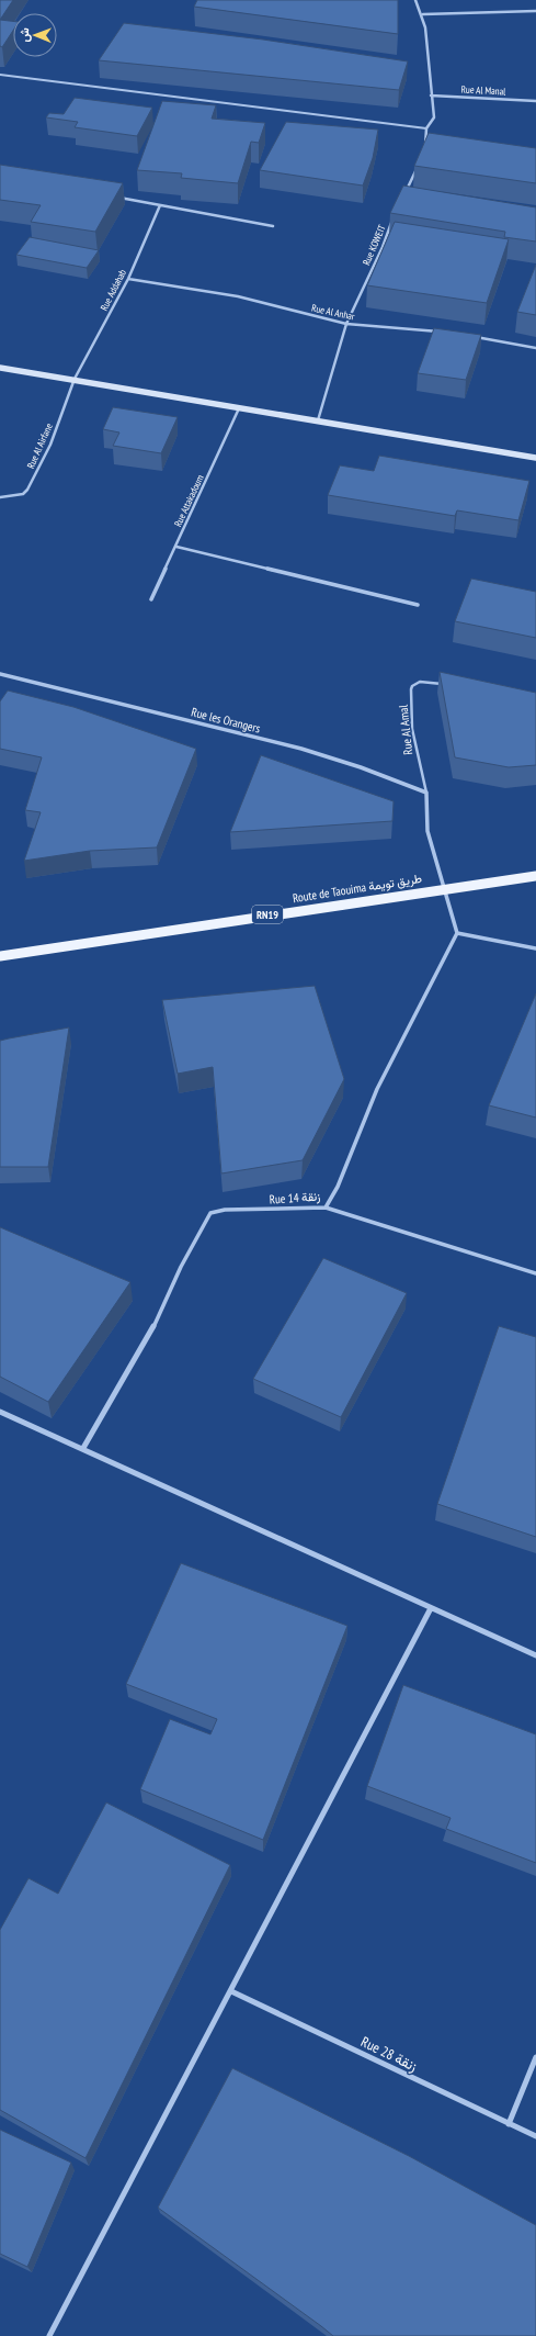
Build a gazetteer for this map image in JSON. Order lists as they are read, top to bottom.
{
  "streets": {
    "main road": ["Route de Taouima طريق تويمة", "RN19"],
    "street": [
      "Rue Al Manal",
      "Rue KOWEIT",
      "Rue Addahab",
      "Rue Al Anhar",
      "Rue Al Airfane",
      "Rue Attakadoum",
      "Rue les Orangers",
      "Rue 14 زنقة",
      "Rue 28 زنقة"
    ],
    "lane": ["Rue Al Amal"]
  },
  "crossings": [
    ["Rue KOWEIT", "Rue Al Anhar"],
    ["Rue Addahab", "Rue Al Anhar"],
    ["Rue Addahab", "Rue Al Airfane"],
    ["Rue les Orangers", "Rue Al Amal"]
  ],
  "north": "left"
}
